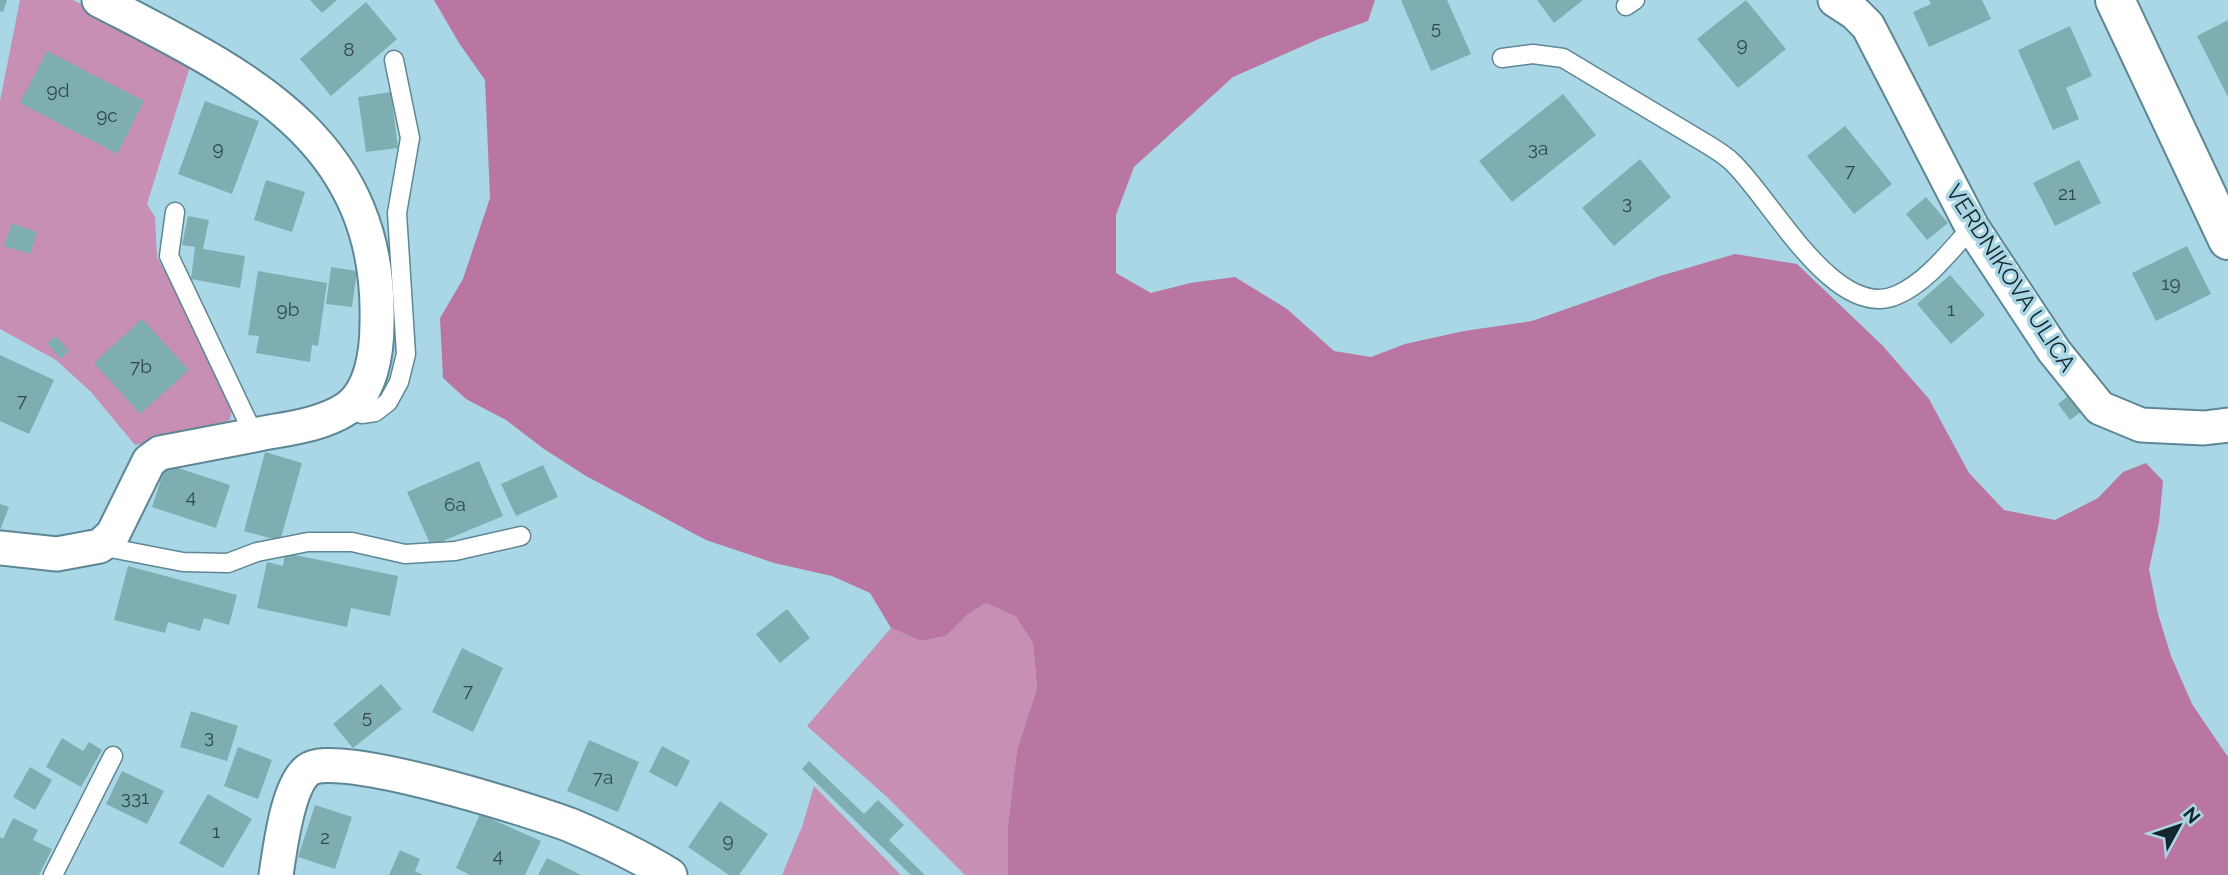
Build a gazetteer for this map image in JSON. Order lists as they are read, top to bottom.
{
  "streets": {
    "street": ["VERDNIKOVA ULICA"]
  },
  "house_numbers": [
    "5",
    "9",
    "8",
    "9d",
    "9c",
    "9",
    "3a",
    "7",
    "21",
    "3",
    "19",
    "9b",
    "1",
    "7b",
    "7",
    "4",
    "6a",
    "7",
    "5",
    "3",
    "7a",
    "331",
    "1",
    "2",
    "9",
    "4"
  ],
  "north": "top right"
}
